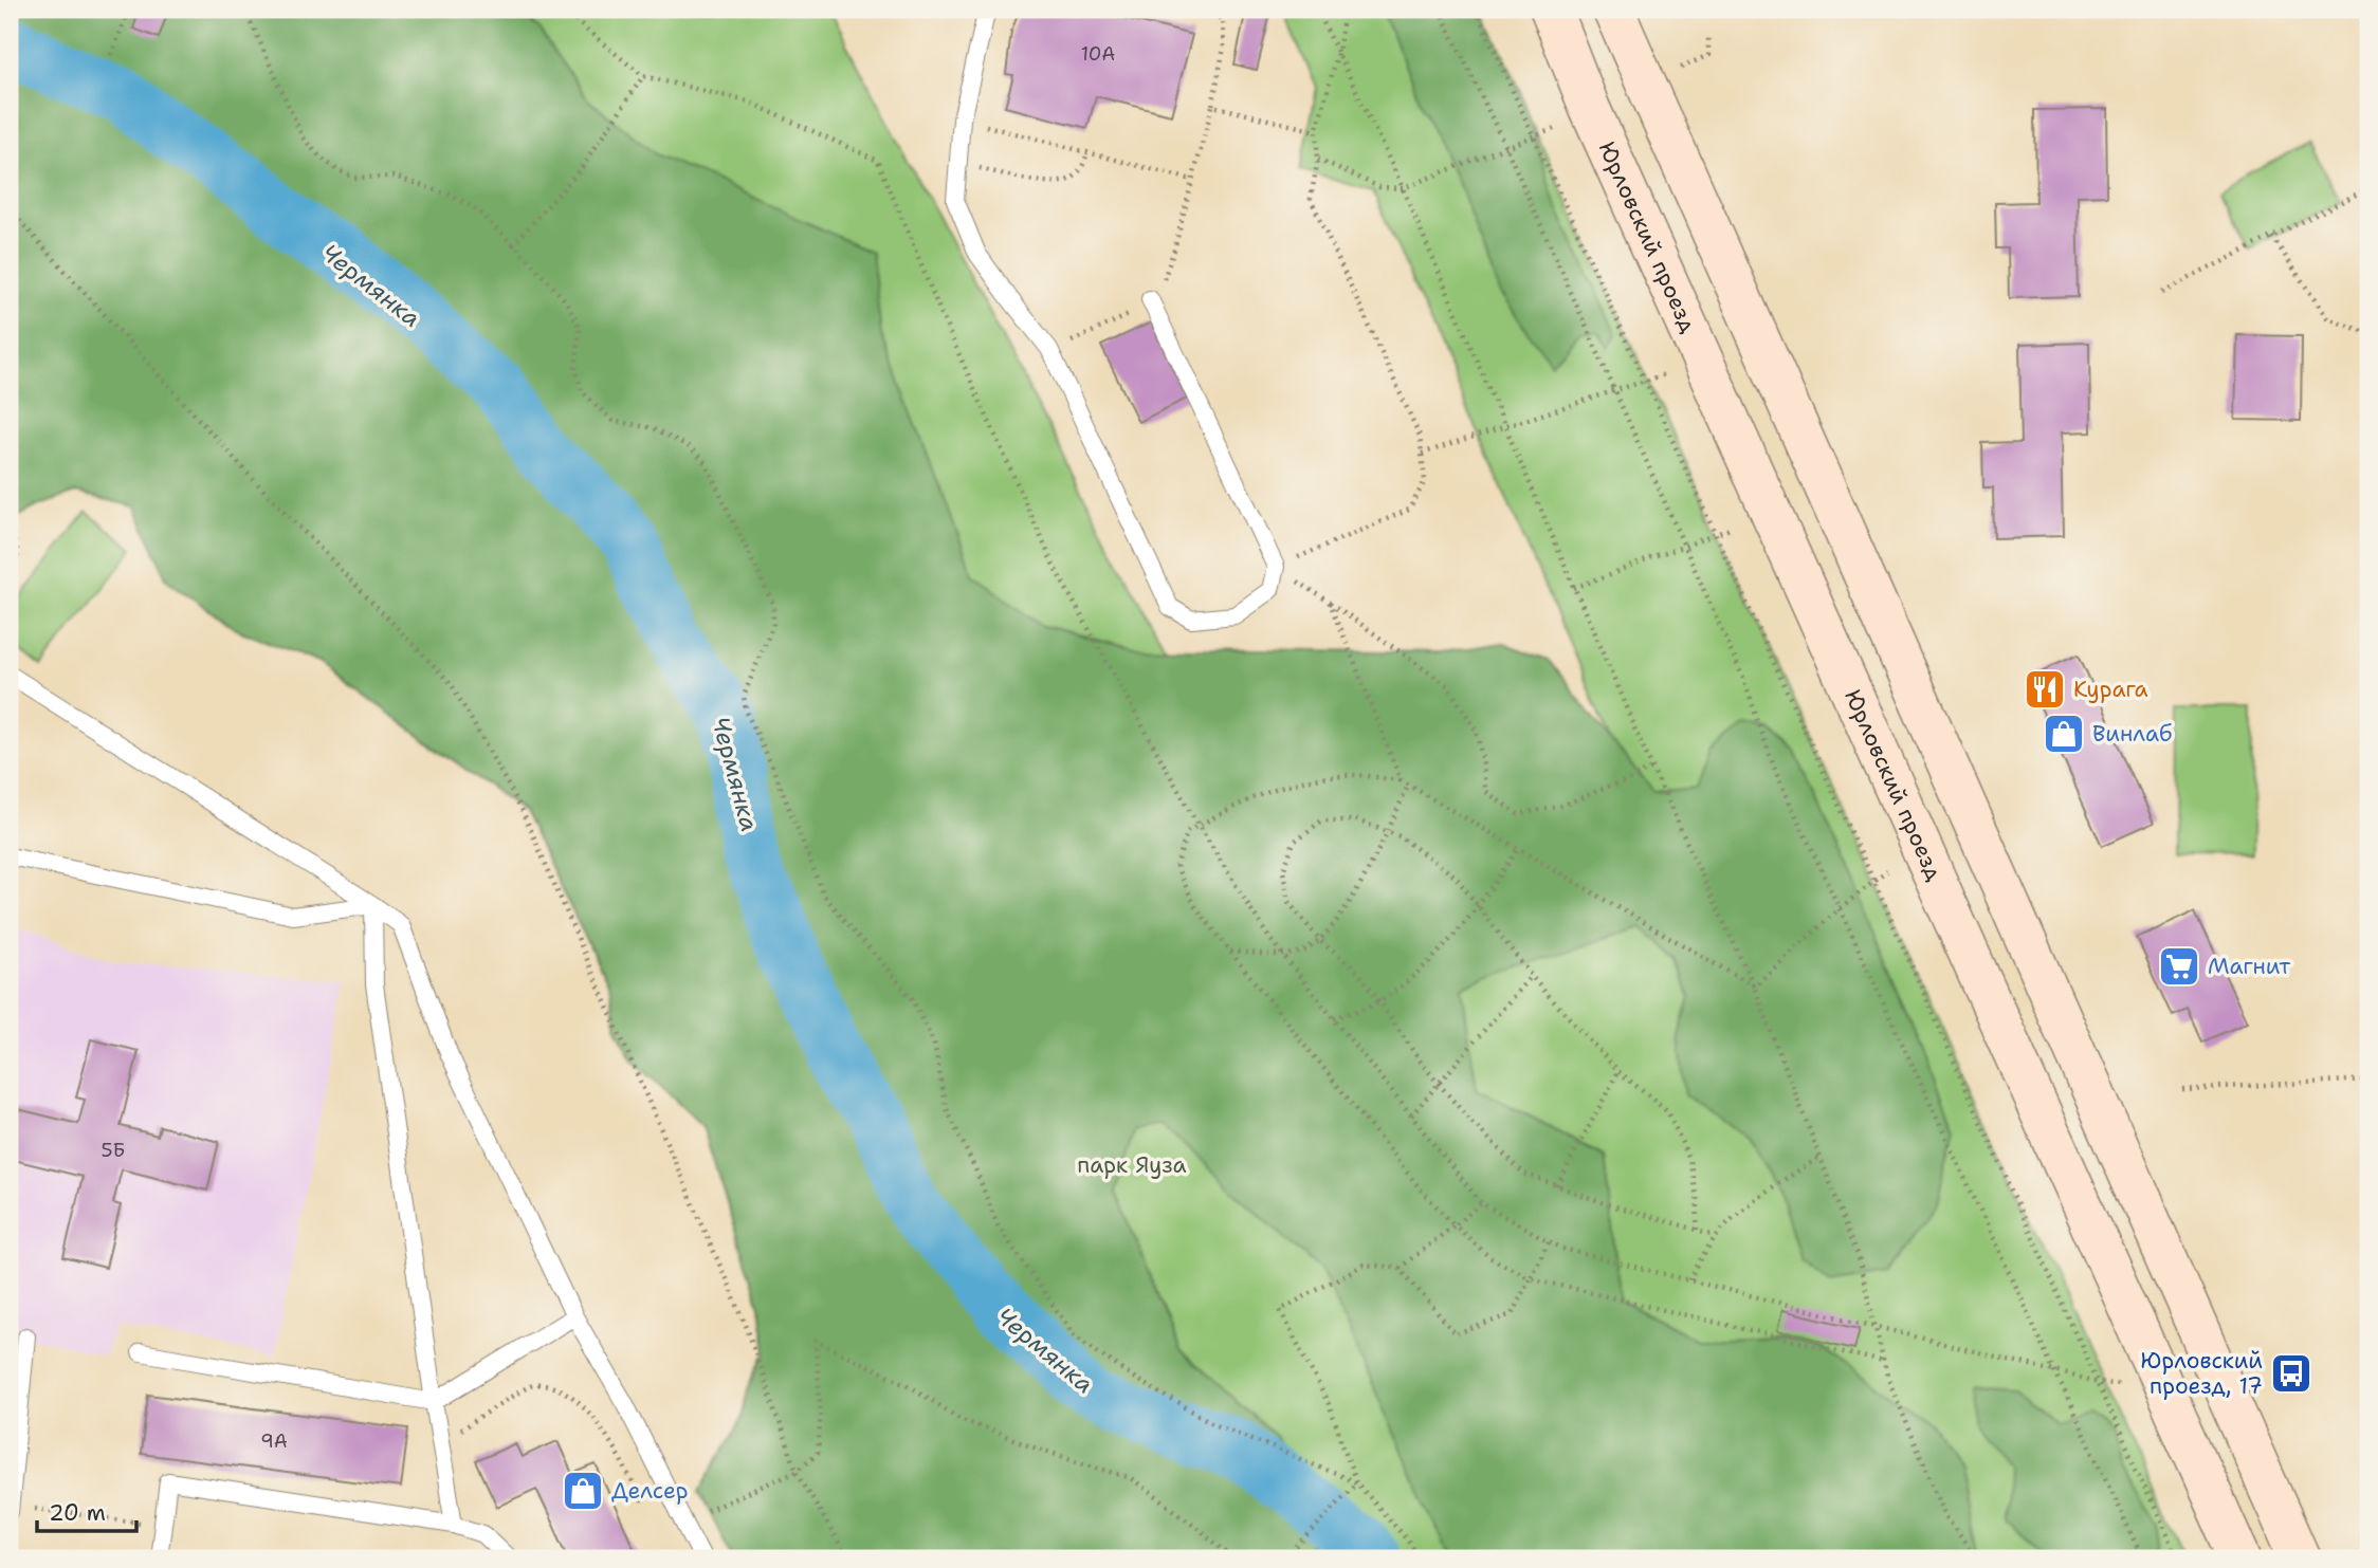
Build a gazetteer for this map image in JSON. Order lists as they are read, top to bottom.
{
  "streets": {
    "main road": ["Юрловский проезд"]
  },
  "water": ["Чермянка"],
  "parks": ["парк Яуза"],
  "places": {
    "restaurant": ["Курага"],
    "shop": ["Винлаб", "Делсер"],
    "supermarket": ["Магнит"],
    "bus stop": ["Юрловский проезд, 17"]
  },
  "house_numbers": ["10А", "5Б", "9А"],
  "scale_bar": "20 m"
}
